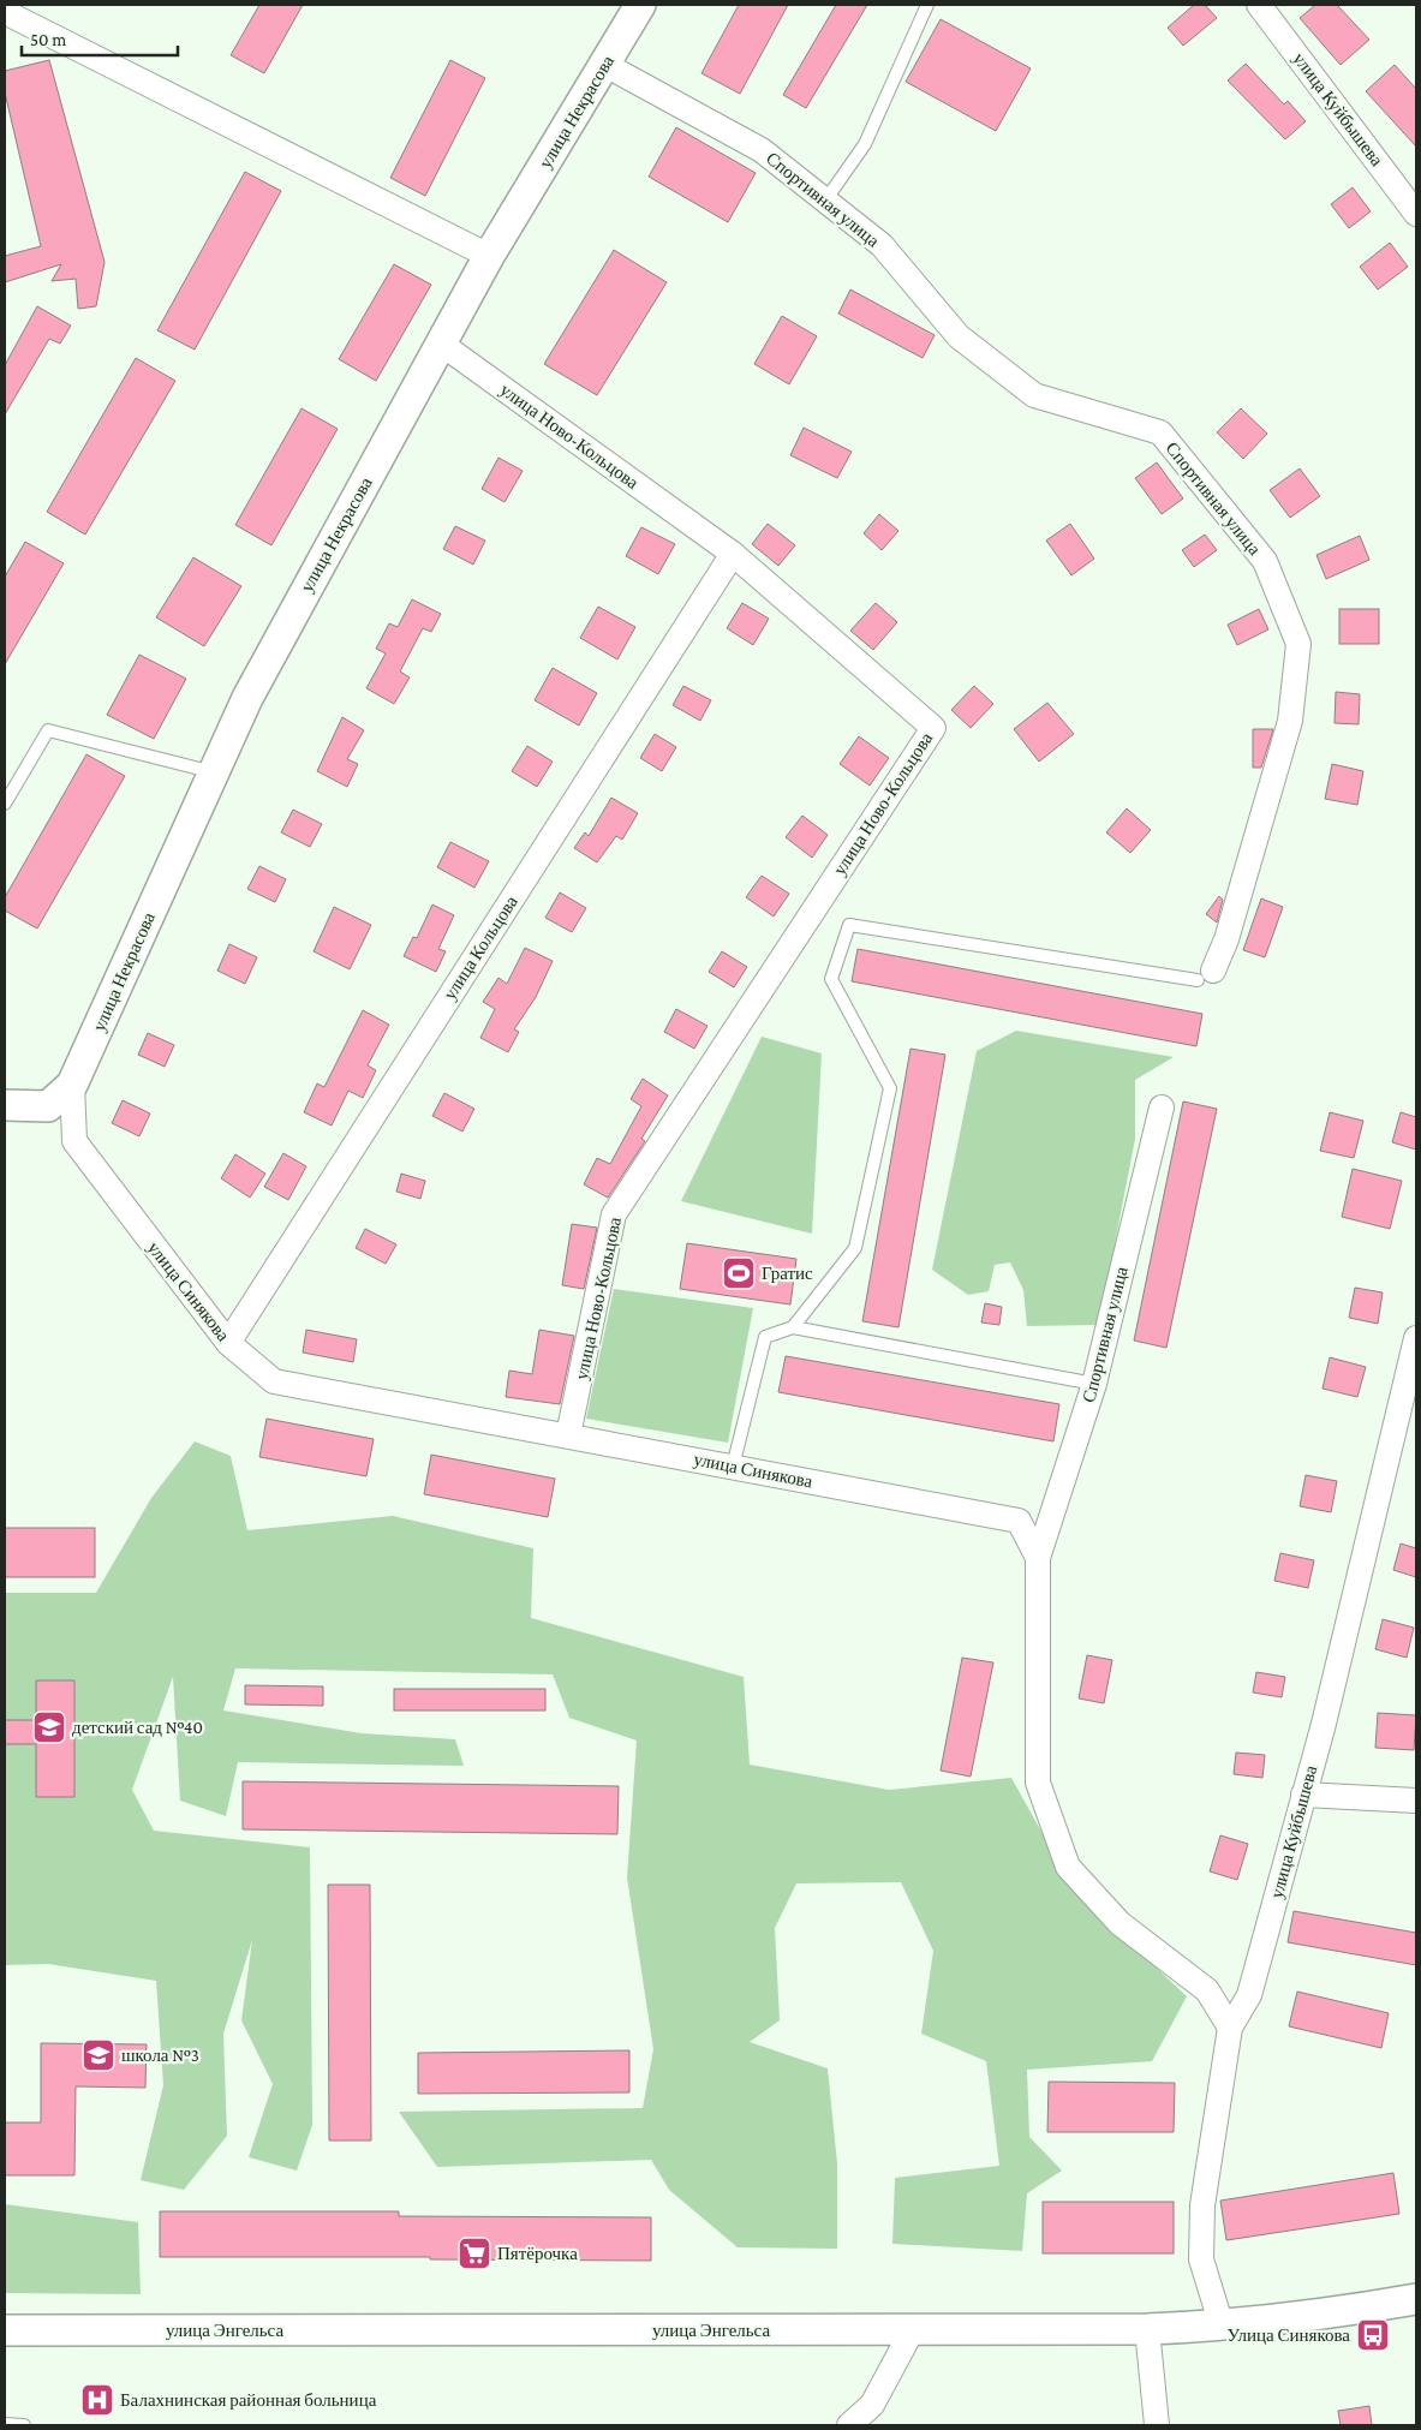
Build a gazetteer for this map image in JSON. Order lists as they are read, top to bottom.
{
  "streets": {
    "street": [
      "улица Куйбышева",
      "улица Некрасова",
      "Спортивная улица",
      "улица Ново-Кольцова",
      "улица Кольцова",
      "улица Синякова",
      "улица Энгельса"
    ]
  },
  "crossings": [
    ["улица Куйбышева", "улица Синякова"],
    ["улица Куйбышева", "улица Энгельса"],
    ["улица Некрасова", "Спортивная улица"],
    ["улица Некрасова", "улица Ново-Кольцова"],
    ["улица Некрасова", "улица Синякова"],
    ["Спортивная улица", "улица Синякова"],
    ["улица Ново-Кольцова", "улица Кольцова"],
    ["улица Ново-Кольцова", "улица Синякова"],
    ["улица Кольцова", "улица Синякова"]
  ],
  "places": {
    "sports": ["Гратис"],
    "school or university": ["детский сад №40", "школа №3"],
    "supermarket": ["Пятёрочка"],
    "bus stop": ["Улица Синякова"],
    "hospital": ["Балахнинская районная больница"]
  },
  "scale_bar": "50 m"
}
